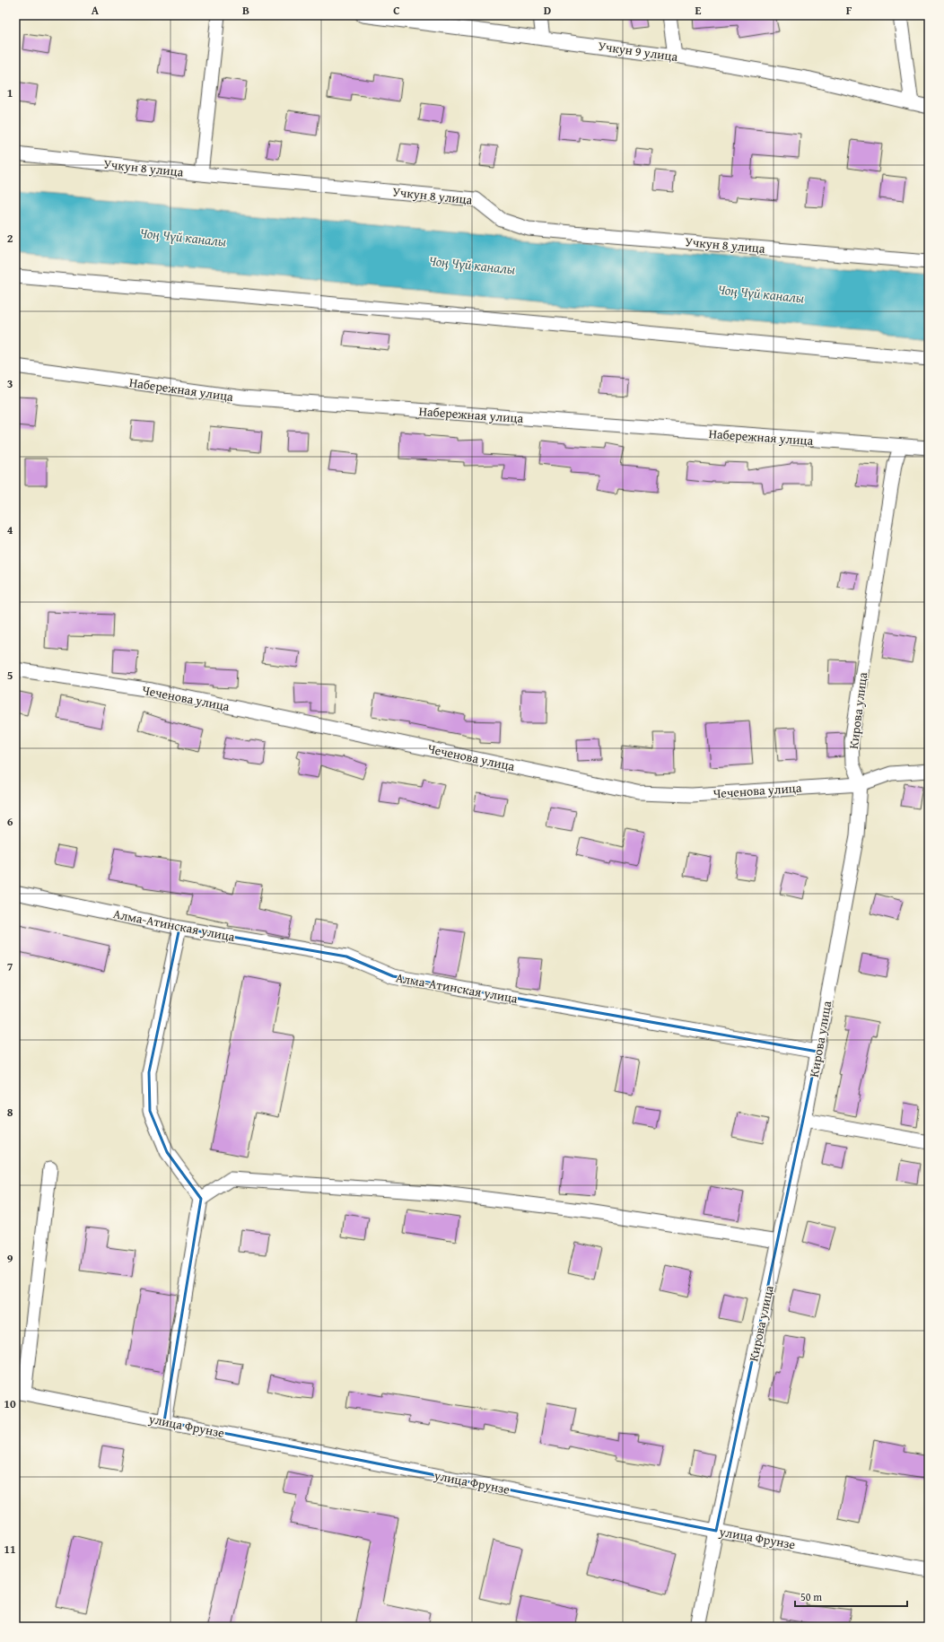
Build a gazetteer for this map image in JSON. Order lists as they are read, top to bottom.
{
  "streets": {
    "street": [
      "Учкун 9 улица",
      "Учкун 8 улица",
      "Набережная улица",
      "Чеченова улица",
      "Кирова улица",
      "Алма-Атинская улица",
      "улица Фрунзе"
    ]
  },
  "crossings": [
    ["Набережная улица", "Кирова улица"],
    ["Чеченова улица", "Кирова улица"],
    ["Кирова улица", "Алма-Атинская улица"],
    ["Кирова улица", "улица Фрунзе"]
  ],
  "water": ["Чоң Чүй каналы"],
  "scale_bar": "50 m",
  "grid": {
    "columns": [
      "A",
      "B",
      "C",
      "D",
      "E",
      "F"
    ],
    "rows": [
      "1",
      "2",
      "3",
      "4",
      "5",
      "6",
      "7",
      "8",
      "9",
      "10",
      "11"
    ]
  }
}
